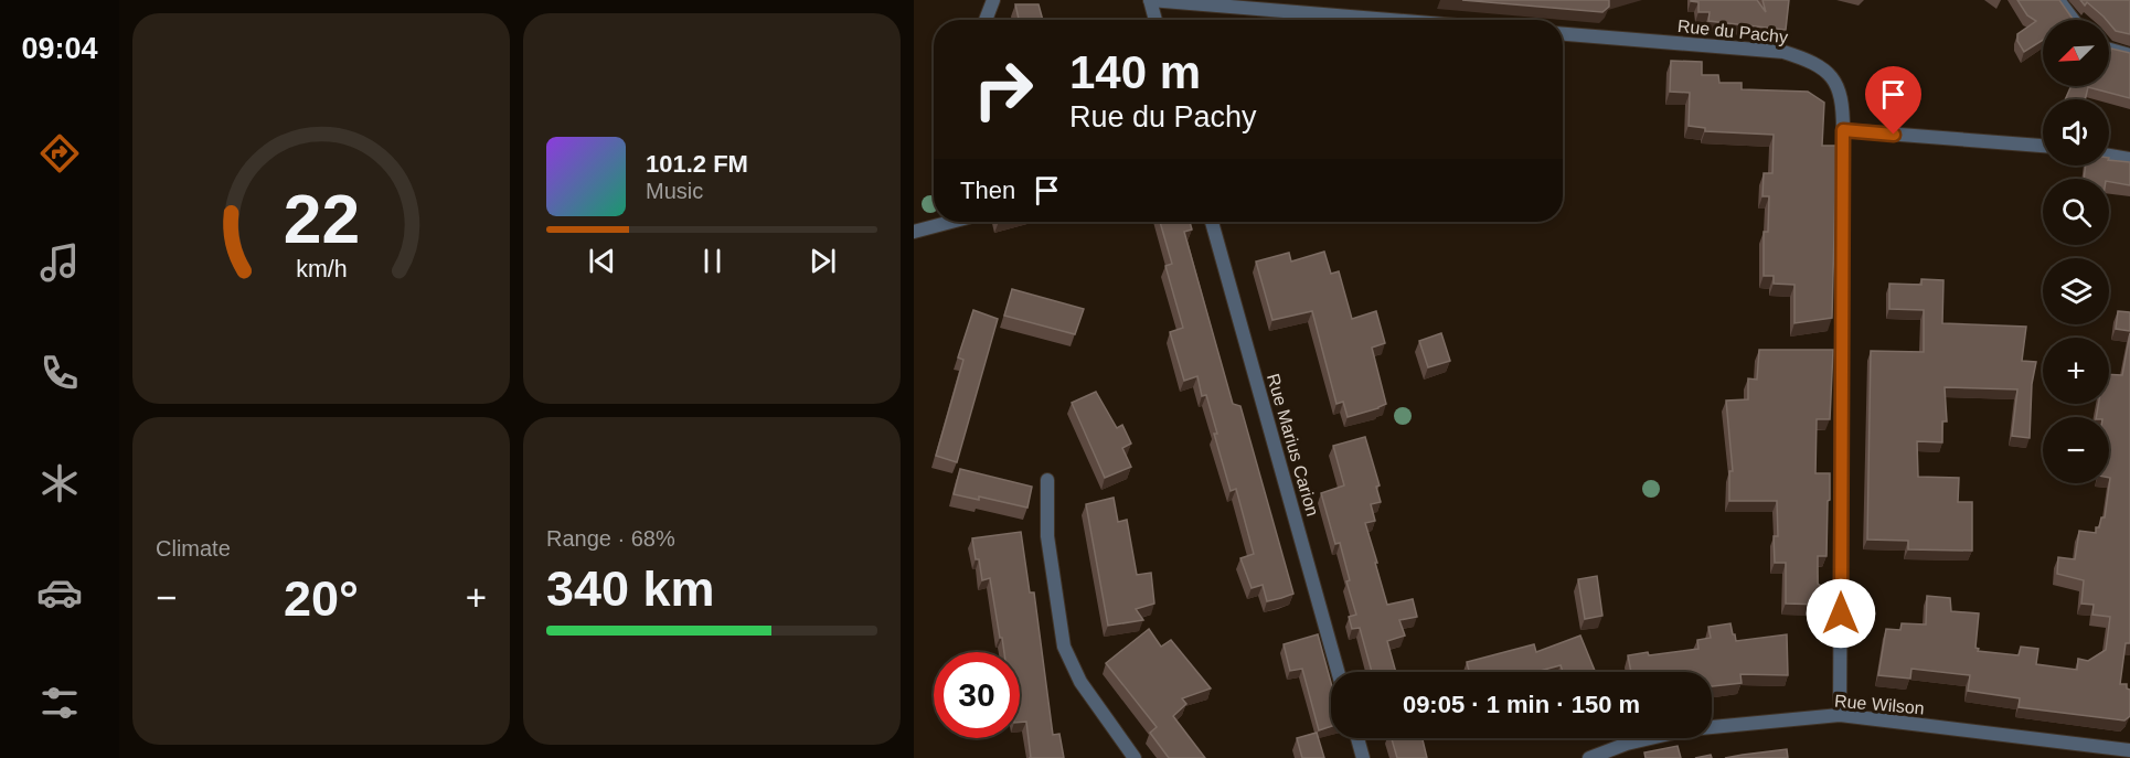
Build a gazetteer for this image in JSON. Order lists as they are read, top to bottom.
{
  "streets": {
    "street": ["Rue du Pachy", "Rue Marius Carion", "Rue Wilson"]
  },
  "crossings": [
    ["Rue du Pachy", "Rue Wilson"]
  ],
  "north": "bottom left",
  "page": {
    "tabs": "09:04",
    "map_buttons": ["+", "−"],
    "turn": ["140 m", "Rue du Pachy"],
    "song": ["101.2 FM", "Music"],
    "then": "Then",
    "tile": [
      "Climate",
      ["Range · 68%", "340 km"]
    ],
    "heat": ["−", "20°", "+"],
    "limit": "30",
    "trip": "09:05 · 1 min · 150 m",
    "gauge": ["22", "km/h"]
  }
}
